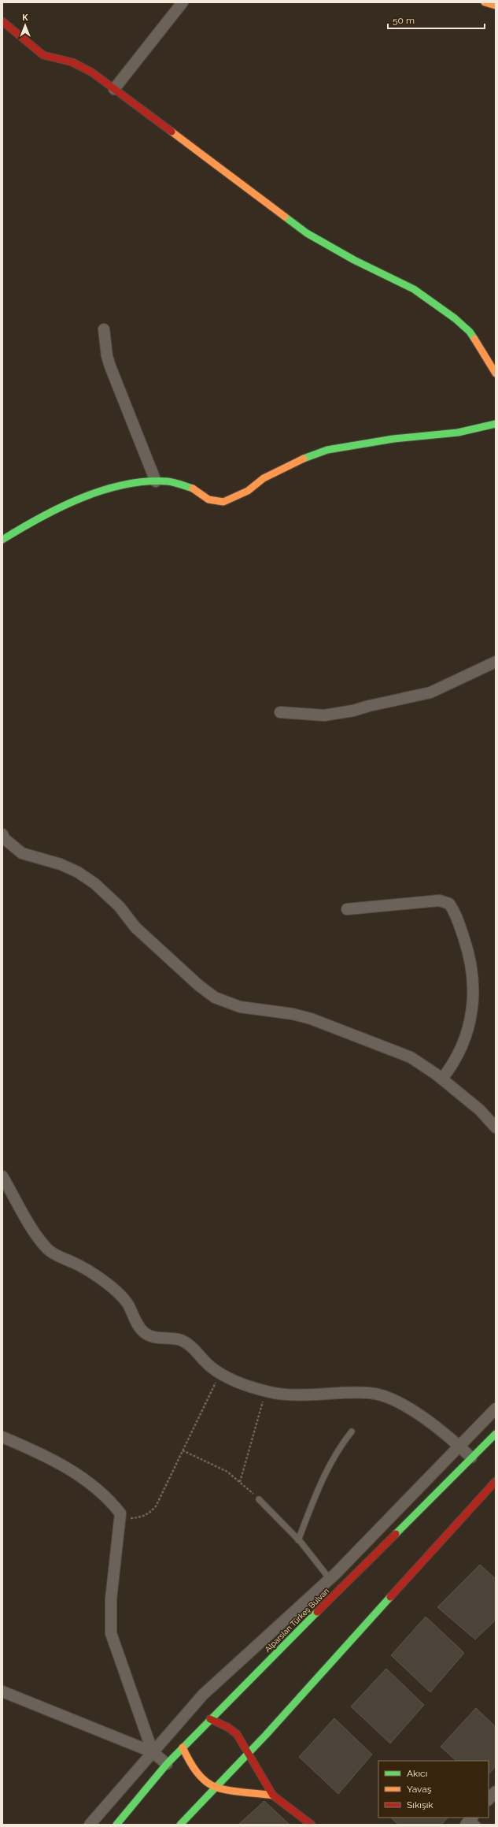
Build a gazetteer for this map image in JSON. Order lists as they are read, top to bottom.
{
  "streets": {
    "street": ["Alparslan Türkeş Bulvarı"]
  },
  "legend": ["Akıcı", "Yavaş", "Sıkışık"],
  "scale_bar": "50 m",
  "north": "top"
}
